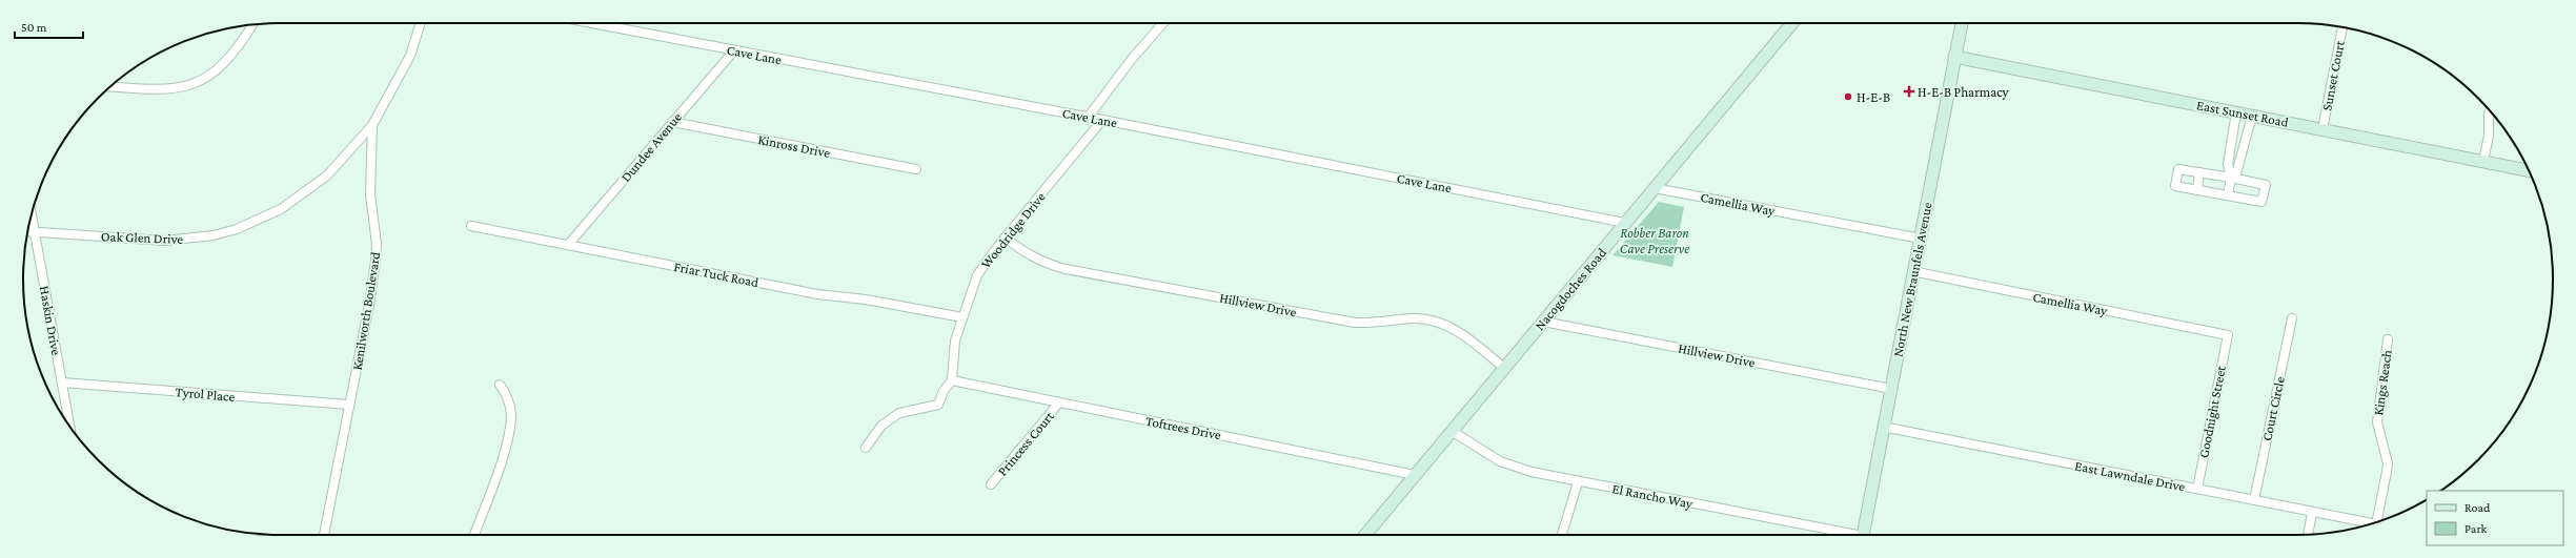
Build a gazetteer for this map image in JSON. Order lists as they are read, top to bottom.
{
  "streets": {
    "street": [
      "Cave Lane",
      "Sunset Court",
      "East Sunset Road",
      "Kinross Drive",
      "Dundee Avenue",
      "Camellia Way",
      "Woodridge Drive",
      "Oak Glen Drive",
      "Friar Tuck Road",
      "North New Braunfels Avenue",
      "Nacogdoches Road",
      "Hillview Drive",
      "Kenilworth Boulevard",
      "Haskin Drive",
      "Kings Reach",
      "Tyrol Place",
      "Court Circle",
      "Goodnight Street",
      "Toftrees Drive",
      "Princess Court",
      "East Lawndale Drive",
      "El Rancho Way"
    ]
  },
  "crossings": [
    ["Cave Lane", "Dundee Avenue"],
    ["Cave Lane", "Woodridge Drive"],
    ["Cave Lane", "Nacogdoches Road"],
    ["Sunset Court", "East Sunset Road"],
    ["East Sunset Road", "North New Braunfels Avenue"],
    ["Kinross Drive", "Dundee Avenue"],
    ["Dundee Avenue", "Friar Tuck Road"],
    ["Camellia Way", "North New Braunfels Avenue"],
    ["Camellia Way", "Nacogdoches Road"],
    ["Camellia Way", "Goodnight Street"],
    ["Woodridge Drive", "Friar Tuck Road"],
    ["Woodridge Drive", "Hillview Drive"],
    ["Woodridge Drive", "Toftrees Drive"],
    ["Oak Glen Drive", "Kenilworth Boulevard"],
    ["Oak Glen Drive", "Haskin Drive"],
    ["North New Braunfels Avenue", "Hillview Drive"],
    ["North New Braunfels Avenue", "East Lawndale Drive"],
    ["Nacogdoches Road", "Hillview Drive"],
    ["Nacogdoches Road", "Toftrees Drive"],
    ["Nacogdoches Road", "El Rancho Way"],
    ["Kenilworth Boulevard", "Tyrol Place"],
    ["Haskin Drive", "Tyrol Place"],
    ["Court Circle", "East Lawndale Drive"],
    ["Goodnight Street", "East Lawndale Drive"],
    ["Toftrees Drive", "Princess Court"]
  ],
  "parks": ["Robber Baron Cave Preserve"],
  "places": {
    "health": ["H-E-B Pharmacy"],
    "other": ["H-E-B"]
  },
  "legend": ["Road", "Park"],
  "scale_bar": "50 m"
}
